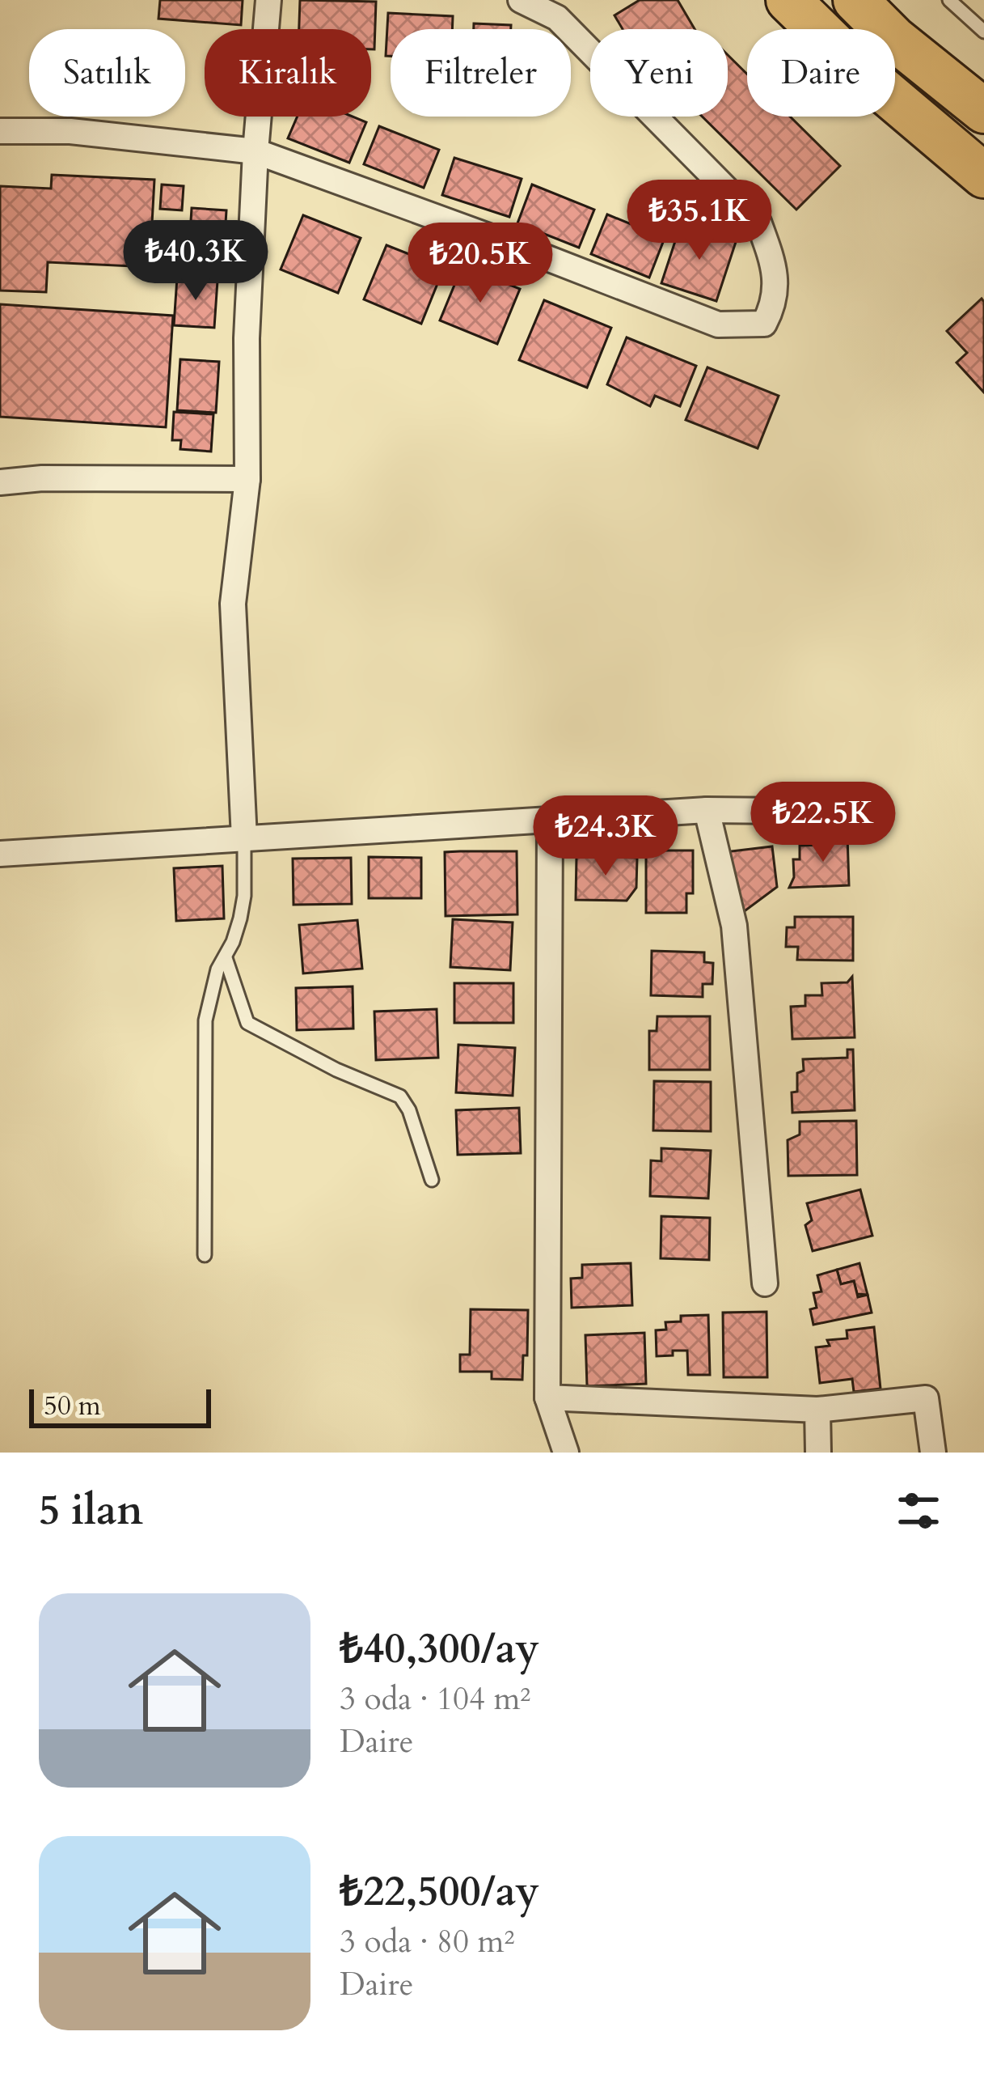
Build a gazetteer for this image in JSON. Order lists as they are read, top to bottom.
{
  "scale_bar": "50 m",
  "page": {
    "chip": [
      "Satılık",
      "Kiralık",
      "Filtreler",
      "Yeni",
      "Daire"
    ],
    "price": [
      "₺35.1K",
      "₺40.3K",
      "₺20.5K",
      "₺22.5K",
      "₺24.3K"
    ],
    "scale": "50 m",
    "heading": "5 ilan",
    "list": [
      {
        "name": "₺40,300/ay",
        "note": "3 oda · 104 m² · Daire"
      },
      {
        "name": "₺22,500/ay",
        "note": "3 oda · 80 m² · Daire"
      }
    ]
  }
}
